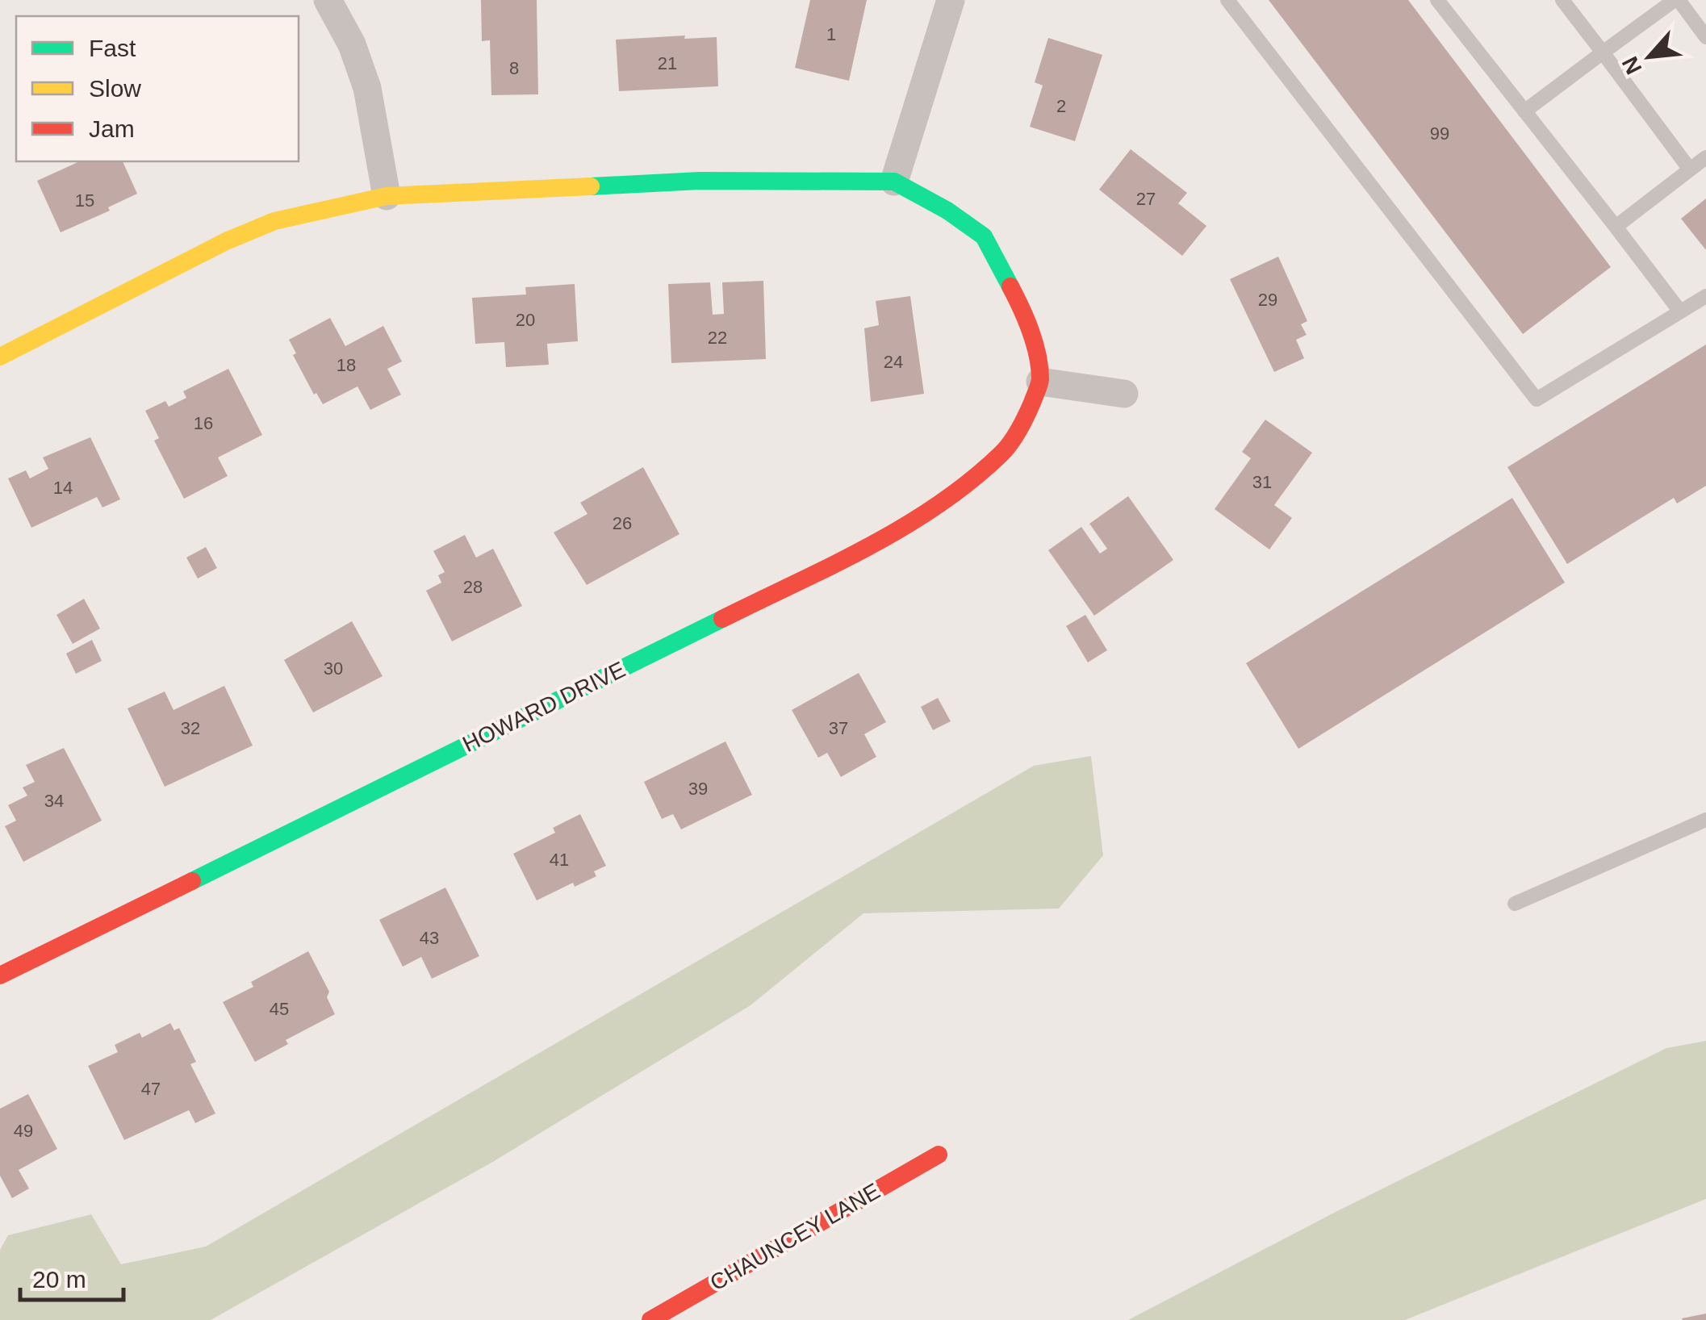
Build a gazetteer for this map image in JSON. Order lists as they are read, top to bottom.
{
  "streets": {
    "street": ["HOWARD DRIVE", "CHAUNCEY LANE"]
  },
  "house_numbers": [
    "1",
    "21",
    "8",
    "2",
    "99",
    "27",
    "15",
    "29",
    "20",
    "22",
    "24",
    "18",
    "16",
    "31",
    "14",
    "26",
    "28",
    "30",
    "32",
    "37",
    "39",
    "34",
    "41",
    "43",
    "45",
    "47",
    "49"
  ],
  "legend": ["Fast", "Slow", "Jam"],
  "scale_bar": "20 m",
  "north": "bottom left"
}
